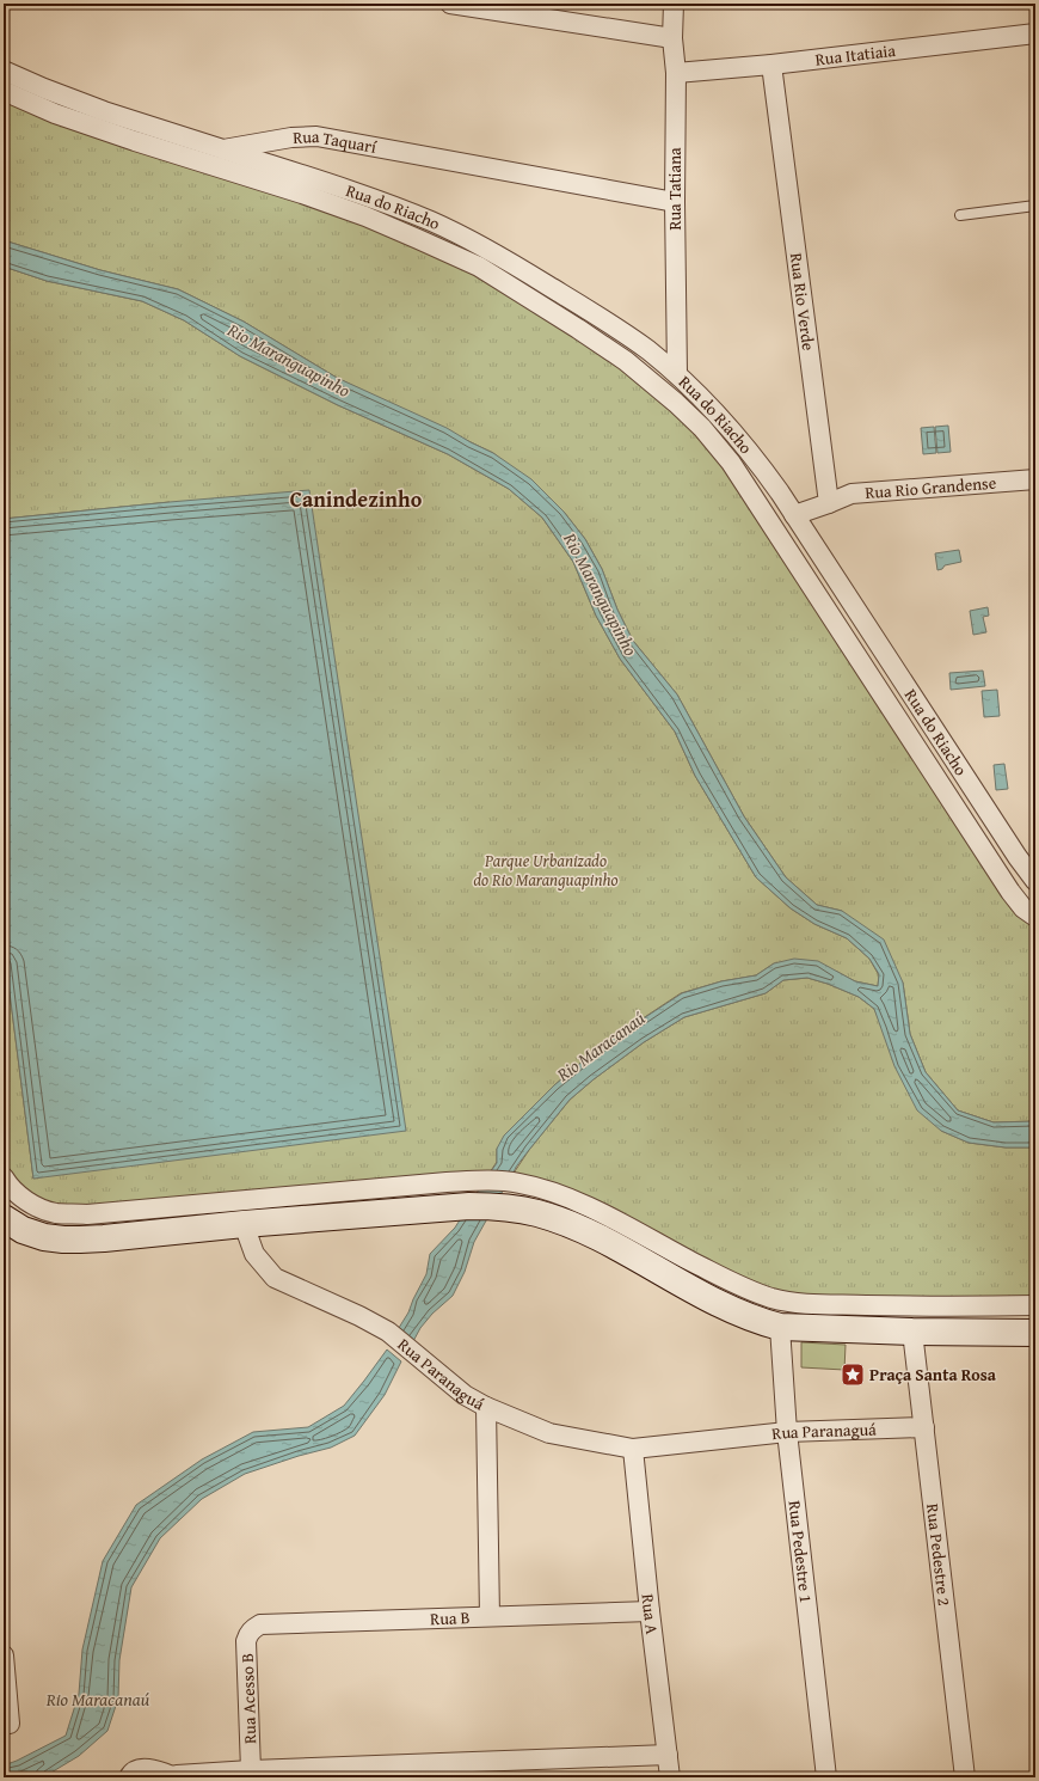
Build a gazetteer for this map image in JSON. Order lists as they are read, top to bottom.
{
  "streets": {
    "street": [
      "Rua Itatiaia",
      "Rua Taquarí",
      "Rua Tatiana",
      "Rua do Riacho",
      "Rua Rio Verde",
      "Rua Rio Grandense",
      "Rua Paranaguá",
      "Rua Pedestre 1",
      "Rua Pedestre 2",
      "Rua A",
      "Rua B",
      "Rua Acesso B"
    ]
  },
  "crossings": [
    ["Rua Itatiaia", "Rua Tatiana"],
    ["Rua Itatiaia", "Rua Rio Verde"],
    ["Rua Taquarí", "Rua Tatiana"],
    ["Rua Taquarí", "Rua do Riacho"],
    ["Rua Tatiana", "Rua do Riacho"],
    ["Rua Rio Verde", "Rua Rio Grandense"],
    ["Rua Paranaguá", "Rua Pedestre 1"],
    ["Rua Paranaguá", "Rua Pedestre 2"],
    ["Rua Paranaguá", "Rua A"],
    ["Rua A", "Rua B"],
    ["Rua B", "Rua Acesso B"]
  ],
  "districts": ["Canindezinho"],
  "water": ["Rio Maranguapinho", "Rio Maracanaú"],
  "parks": ["Parque Urbanizado do Rio Maranguapinho"],
  "places": {
    "place": ["Praça Santa Rosa"]
  }
}
